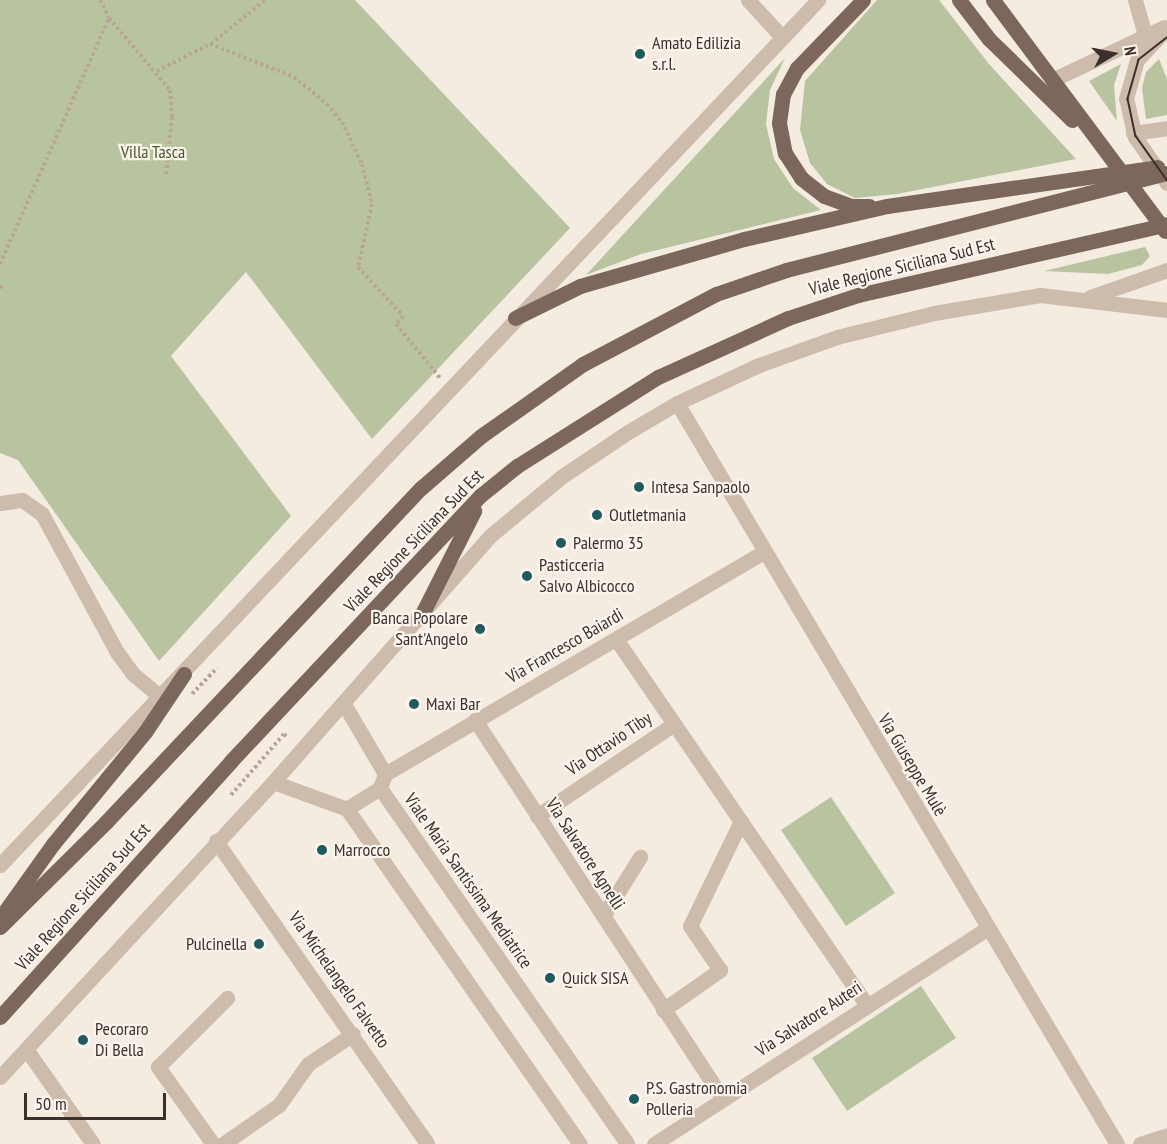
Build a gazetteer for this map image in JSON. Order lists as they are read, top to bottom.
{
  "streets": {
    "main road": ["Viale Regione Siciliana Sud Est"],
    "street": [
      "Via Francesco Baiardi",
      "Via Ottavio Tiby",
      "Via Giuseppe Mulè",
      "Via Salvatore Agnelli",
      "Viale Maria Santissima Mediatrice",
      "Via Michelangelo Falvetto",
      "Via Salvatore Auteri"
    ]
  },
  "crossings": [
    ["Via Francesco Baiardi", "Via Giuseppe Mulè"],
    ["Via Francesco Baiardi", "Via Salvatore Agnelli"],
    ["Via Francesco Baiardi", "Viale Maria Santissima Mediatrice"],
    ["Via Ottavio Tiby", "Via Salvatore Agnelli"],
    ["Via Giuseppe Mulè", "Via Salvatore Auteri"],
    ["Via Salvatore Agnelli", "Via Salvatore Auteri"]
  ],
  "parks": ["Villa Tasca"],
  "places": [
    "Amato Edilizia s.r.l.",
    "Intesa Sanpaolo",
    "Outletmania",
    "Palermo 35",
    "Pasticceria Salvo Albicocco",
    "Banca Popolare Sant'Angelo",
    "Maxi Bar",
    "Marrocco",
    "Pulcinella",
    "Quick SISA",
    "Pecoraro Di Bella",
    "P.S. Gastronomia Polleria"
  ],
  "scale_bar": "50 m",
  "north": "right"
}
